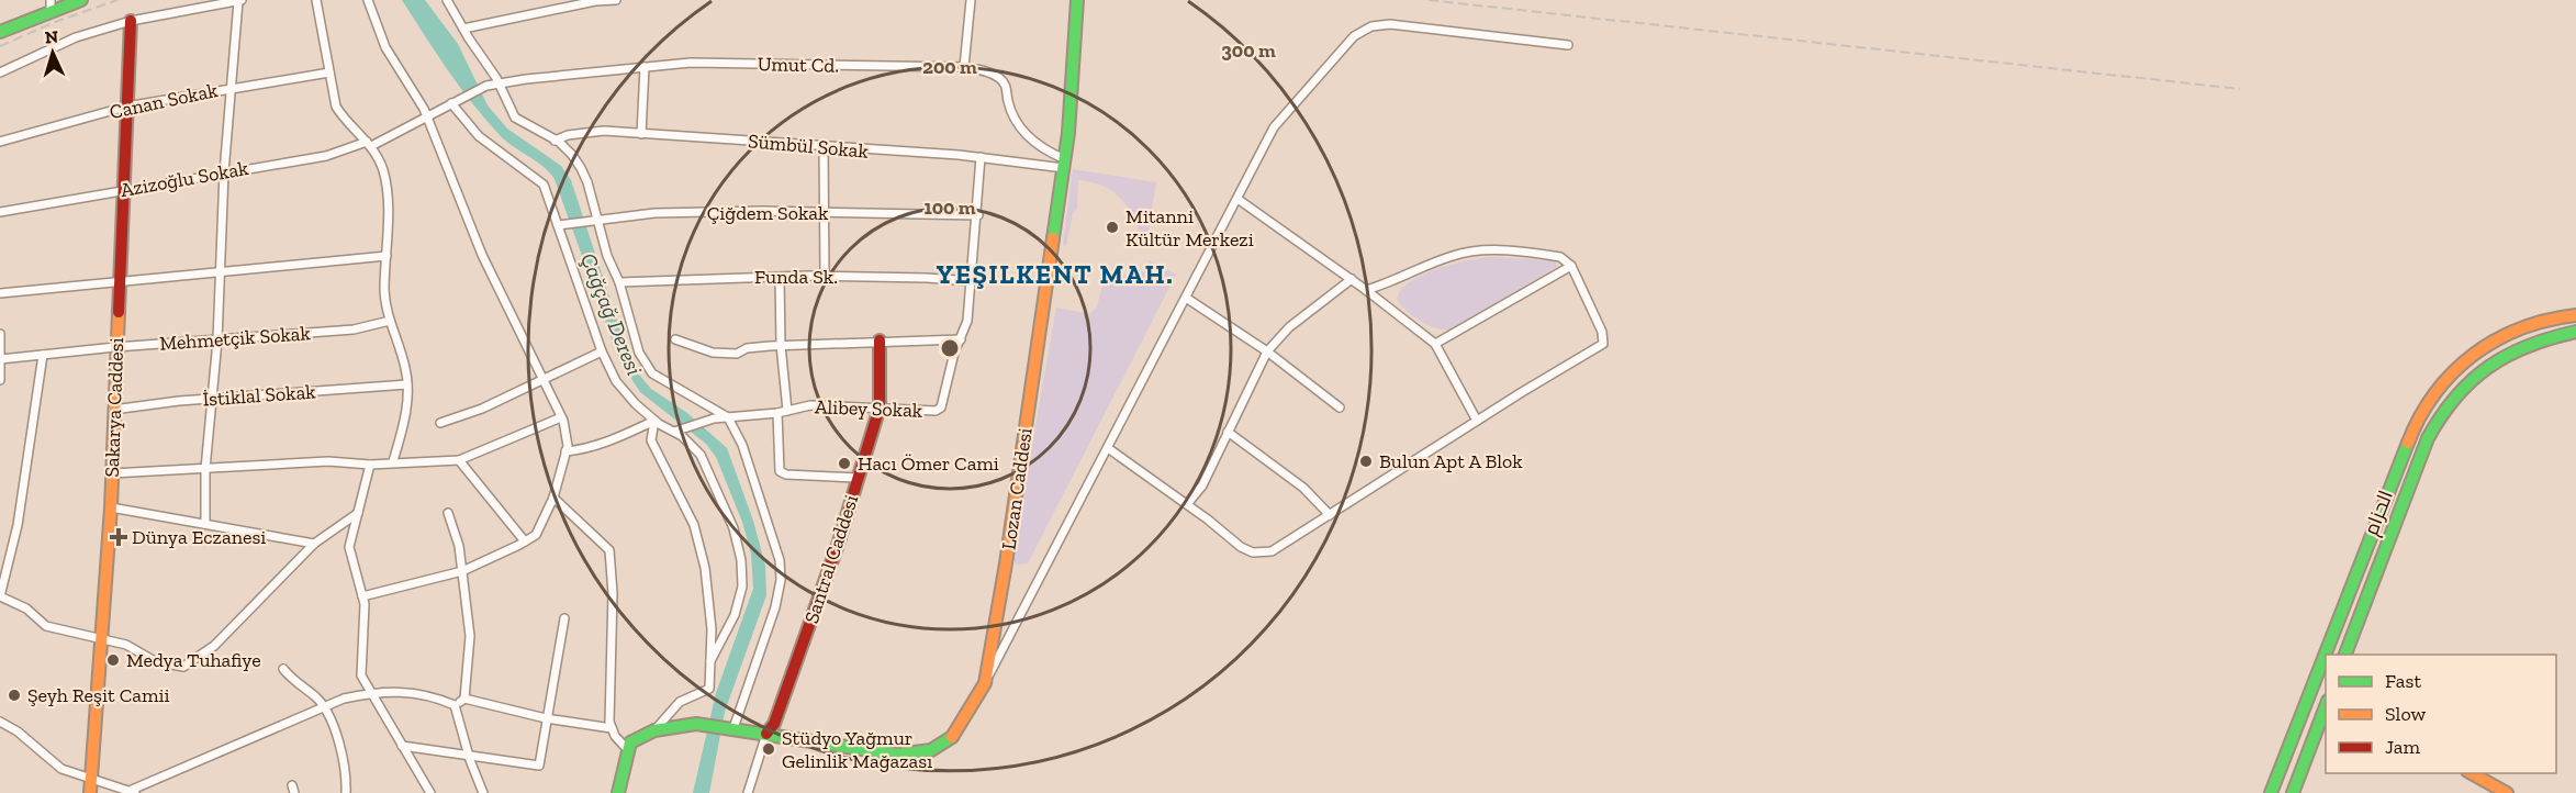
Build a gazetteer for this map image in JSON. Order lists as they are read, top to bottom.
{
  "streets": {
    "main road": [
      "Sakarya Caddesi",
      "Lozan Caddesi",
      "الحزام",
      "Santral Caddesi"
    ],
    "street": [
      "Umut Cd.",
      "Canan Sokak",
      "Sümbül Sokak",
      "Azizoğlu Sokak",
      "Çiğdem Sokak",
      "Funda Sk.",
      "Mehmetçik Sokak",
      "İstiklal Sokak",
      "Alibey Sokak"
    ]
  },
  "crossings": [
    ["Umut Cd.", "Sümbül Sokak"],
    ["Umut Cd.", "Azizoğlu Sokak"],
    ["Umut Cd.", "Lozan Caddesi"],
    ["Canan Sokak", "Sakarya Caddesi"],
    ["Sümbül Sokak", "Alibey Sokak"],
    ["Sümbül Sokak", "Lozan Caddesi"],
    ["Azizoğlu Sokak", "Sakarya Caddesi"],
    ["Çiğdem Sokak", "Alibey Sokak"],
    ["Funda Sk.", "Alibey Sokak"],
    ["Mehmetçik Sokak", "Sakarya Caddesi"],
    ["İstiklal Sokak", "Sakarya Caddesi"],
    ["Alibey Sokak", "Santral Caddesi"],
    ["Lozan Caddesi", "Santral Caddesi"]
  ],
  "districts": ["YEŞILKENT MAH."],
  "water": ["Çağçağ Deresi"],
  "places": {
    "other": [
      "Mitanni Kültür Merkezi",
      "Bulun Apt A Blok",
      "Hacı Ömer Cami",
      "Medya Tuhafiye",
      "Şeyh Reşit Camii",
      "Stüdyo Yağmur Gelinlik Mağazası"
    ],
    "health": ["Dünya Eczanesi"]
  },
  "legend": ["Fast", "Slow", "Jam"],
  "north": "top",
  "rings": ["300 m", "200 m", "100 m"]
}
